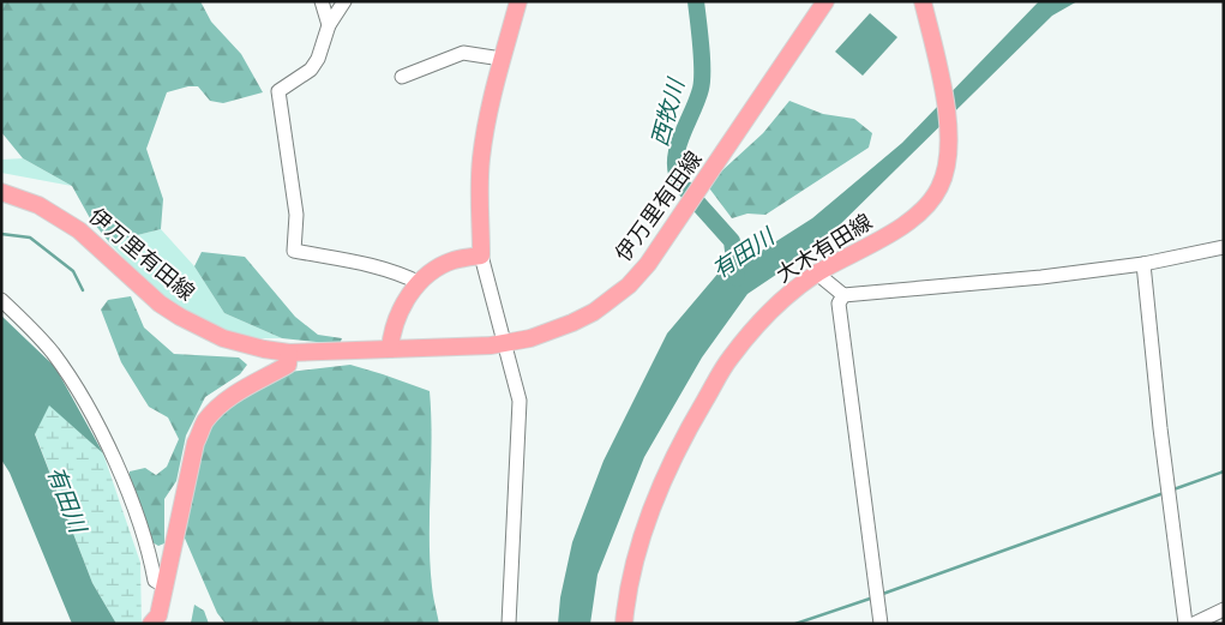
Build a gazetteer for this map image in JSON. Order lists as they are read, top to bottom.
{
  "streets": {
    "main road": ["伊万里有田線", "大木有田線"]
  },
  "water": ["西牧川", "有田川"]
}
